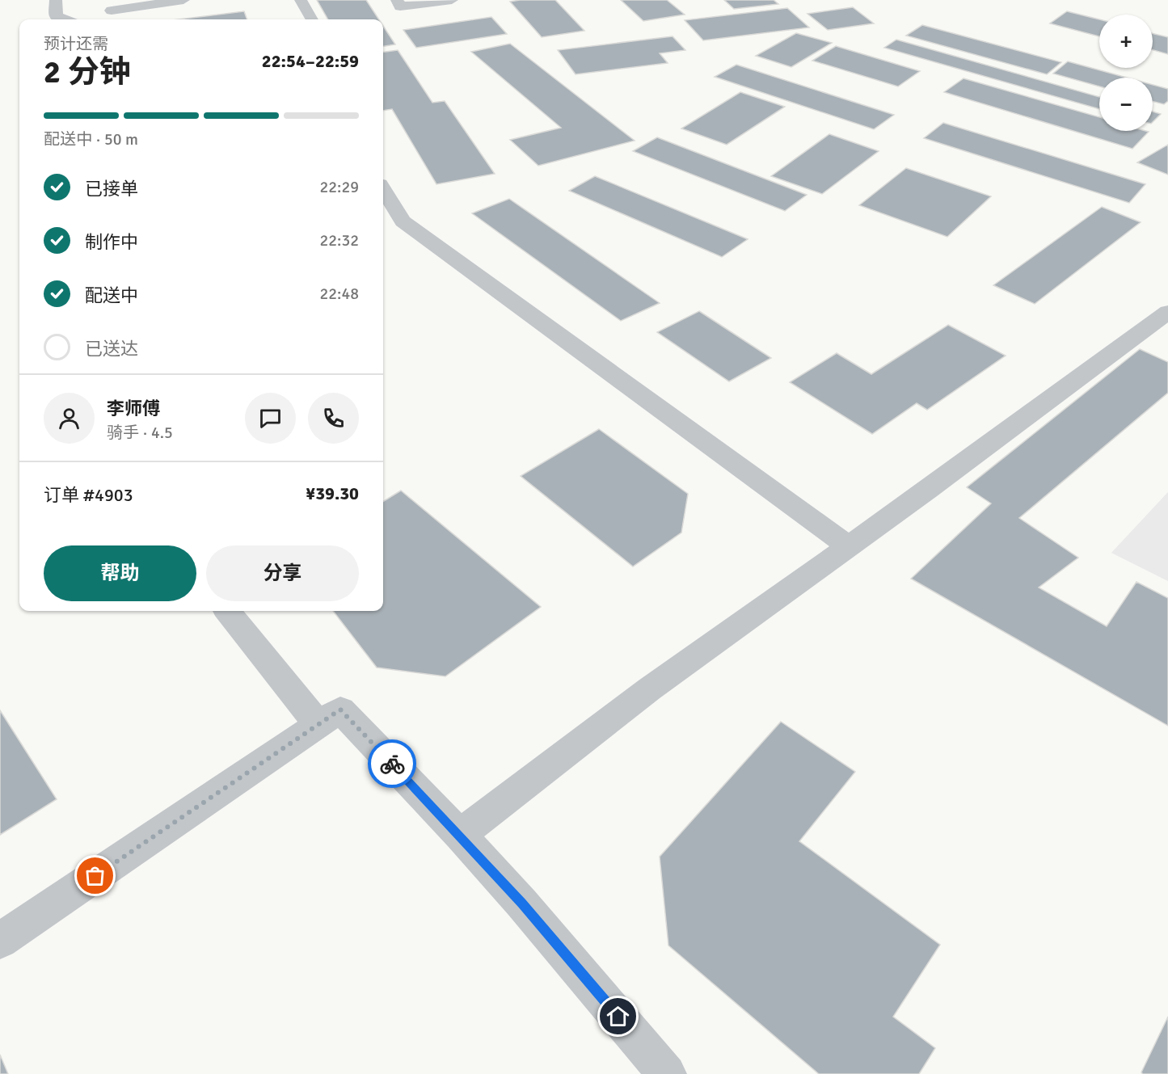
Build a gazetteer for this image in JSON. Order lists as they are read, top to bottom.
{
  "page": {
    "map_buttons": ["+", "−"],
    "heading": ["2 分钟", "预计还需", "22:54–22:59"],
    "panel": [
      "李师傅",
      "骑手 · 4.5",
      "订单 #4903",
      "¥39.30"
    ],
    "bar": "配送中 · 50 m",
    "list": [
      ["已接单", "22:29"],
      ["制作中", "22:32"],
      ["配送中", "22:48"],
      "已送达"
    ],
    "buttons": ["帮助", "分享"]
  }
}
